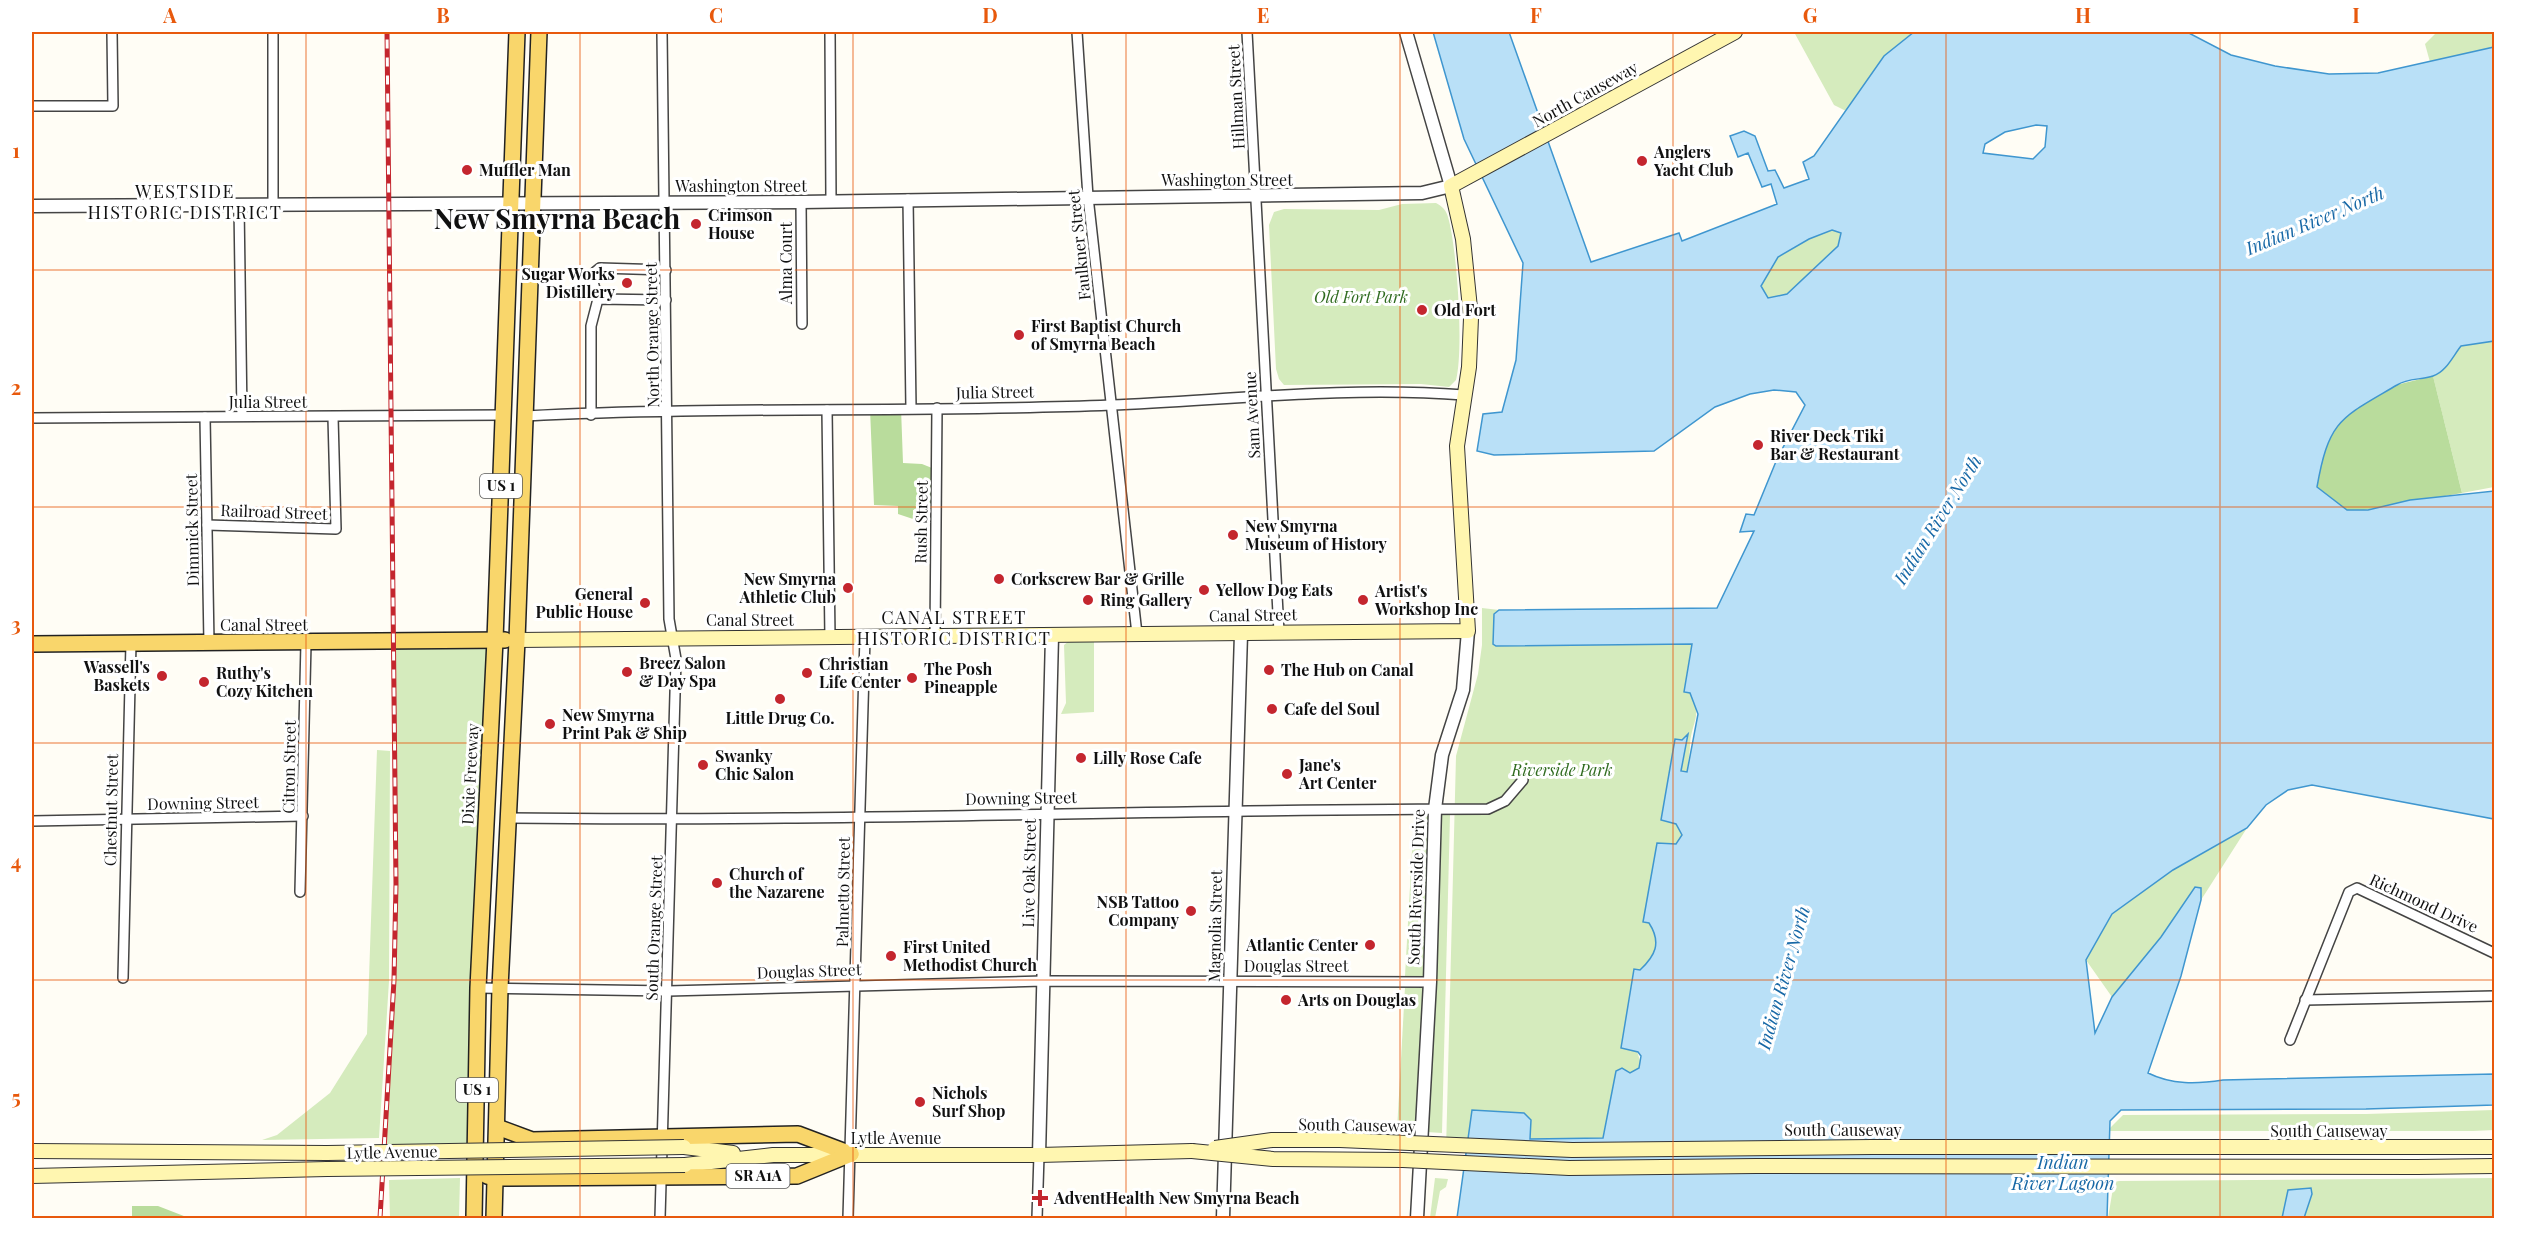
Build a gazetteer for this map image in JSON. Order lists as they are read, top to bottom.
{
  "streets": {
    "main road": [
      "North Causeway",
      "US 1",
      "Canal Street",
      "Dixie Freeway",
      "South Causeway",
      "Lytle Avenue",
      "SR A1A"
    ],
    "street": [
      "Hillman Street",
      "Washington Street",
      "Faulkner Street",
      "Alma Court",
      "North Orange Street",
      "Julia Street",
      "Sam Avenue",
      "Railroad Street",
      "Rush Street",
      "Dimmick Street",
      "Citron Street",
      "Downing Street",
      "Chestnut Street",
      "Live Oak Street",
      "South Riverside Drive",
      "Palmetto Street",
      "Richmond Drive",
      "Magnolia Street",
      "South Orange Street",
      "Douglas Street"
    ]
  },
  "crossings": [
    ["North Causeway", "Washington Street"],
    ["Hillman Street", "Washington Street"],
    ["Hillman Street", "Sam Avenue"],
    ["Washington Street", "Faulkner Street"],
    ["Washington Street", "Alma Court"],
    ["Washington Street", "North Orange Street"],
    ["Washington Street", "Sam Avenue"],
    ["Washington Street", "US 1"],
    ["Washington Street", "Dixie Freeway"],
    ["Faulkner Street", "Julia Street"],
    ["Faulkner Street", "Canal Street"],
    ["North Orange Street", "Julia Street"],
    ["North Orange Street", "Canal Street"],
    ["North Orange Street", "South Orange Street"],
    ["Julia Street", "Sam Avenue"],
    ["Julia Street", "US 1"],
    ["Julia Street", "Railroad Street"],
    ["Julia Street", "Rush Street"],
    ["Julia Street", "Dimmick Street"],
    ["Julia Street", "Dixie Freeway"],
    ["Sam Avenue", "Canal Street"],
    ["US 1", "Canal Street"],
    ["US 1", "Dixie Freeway"],
    ["US 1", "Downing Street"],
    ["US 1", "Douglas Street"],
    ["US 1", "SR A1A"],
    ["Railroad Street", "Dimmick Street"],
    ["Rush Street", "Canal Street"],
    ["Dimmick Street", "Canal Street"],
    ["Canal Street", "Citron Street"],
    ["Canal Street", "Dixie Freeway"],
    ["Canal Street", "Chestnut Street"],
    ["Canal Street", "Live Oak Street"],
    ["Canal Street", "South Riverside Drive"],
    ["Canal Street", "Palmetto Street"],
    ["Canal Street", "Magnolia Street"],
    ["Canal Street", "South Orange Street"],
    ["Citron Street", "Downing Street"],
    ["Dixie Freeway", "Douglas Street"],
    ["Dixie Freeway", "SR A1A"],
    ["Downing Street", "Chestnut Street"],
    ["Downing Street", "Live Oak Street"],
    ["Downing Street", "South Riverside Drive"],
    ["Downing Street", "Palmetto Street"],
    ["Downing Street", "Magnolia Street"],
    ["Downing Street", "South Orange Street"],
    ["Live Oak Street", "Douglas Street"],
    ["Live Oak Street", "South Causeway"],
    ["Live Oak Street", "Lytle Avenue"],
    ["South Riverside Drive", "Douglas Street"],
    ["Palmetto Street", "Douglas Street"],
    ["Palmetto Street", "Lytle Avenue"],
    ["Palmetto Street", "SR A1A"],
    ["Magnolia Street", "Douglas Street"],
    ["South Orange Street", "Douglas Street"],
    ["South Orange Street", "SR A1A"],
    ["South Causeway", "Lytle Avenue"],
    ["Lytle Avenue", "SR A1A"]
  ],
  "districts": ["WESTSIDE HISTORIC DISTRICT", "New Smyrna Beach", "CANAL STREET HISTORIC DISTRICT"],
  "water": ["Indian River North", "Indian River Lagoon"],
  "parks": ["Old Fort Park", "Riverside Park"],
  "places": {
    "other": [
      "Anglers Yacht Club",
      "Muffler Man",
      "Crimson House",
      "Sugar Works Distillery",
      "Old Fort",
      "First Baptist Church of Smyrna Beach",
      "River Deck Tiki Bar & Restaurant",
      "New Smyrna Museum of History",
      "Corkscrew Bar & Grille",
      "New Smyrna Athletic Club",
      "Yellow Dog Eats",
      "Ring Gallery",
      "Artist's Workshop Inc",
      "General Public House",
      "The Hub on Canal",
      "Breez Salon & Day Spa",
      "Christian Life Center",
      "Wassell's Baskets",
      "The Posh Pineapple",
      "Ruthy's Cozy Kitchen",
      "Little Drug Co.",
      "Cafe del Soul",
      "New Smyrna Print Pak & Ship",
      "Lilly Rose Cafe",
      "Swanky Chic Salon",
      "Jane's Art Center",
      "Church of the Nazarene",
      "NSB Tattoo Company",
      "Atlantic Center",
      "First United Methodist Church",
      "Arts on Douglas",
      "Nichols Surf Shop"
    ],
    "health": ["AdventHealth New Smyrna Beach"]
  },
  "grid": {
    "columns": [
      "A",
      "B",
      "C",
      "D",
      "E",
      "F",
      "G",
      "H",
      "I"
    ],
    "rows": [
      "1",
      "2",
      "3",
      "4",
      "5"
    ]
  }
}
